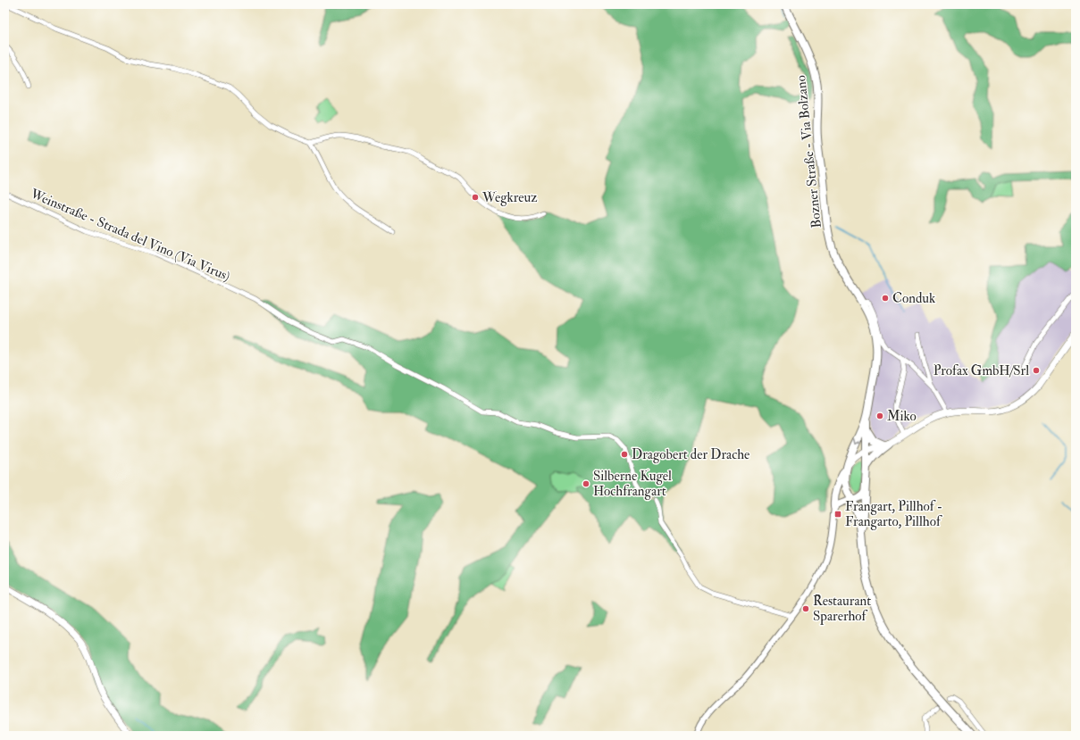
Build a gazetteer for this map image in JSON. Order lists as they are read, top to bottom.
{
  "streets": {
    "main road": ["Bozner Straße - Via Bolzano"],
    "street": ["Weinstraße - Strada del Vino (Via Virus)"]
  },
  "places": {
    "other": [
      "Wegkreuz",
      "Conduk",
      "Profax GmbH/Srl",
      "Miko",
      "Dragobert der Drache",
      "Silberne Kugel Hochfrangart",
      "Restaurant Sparerhof"
    ],
    "transit": ["Frangart, Pillhof - Frangarto, Pillhof"]
  }
}
